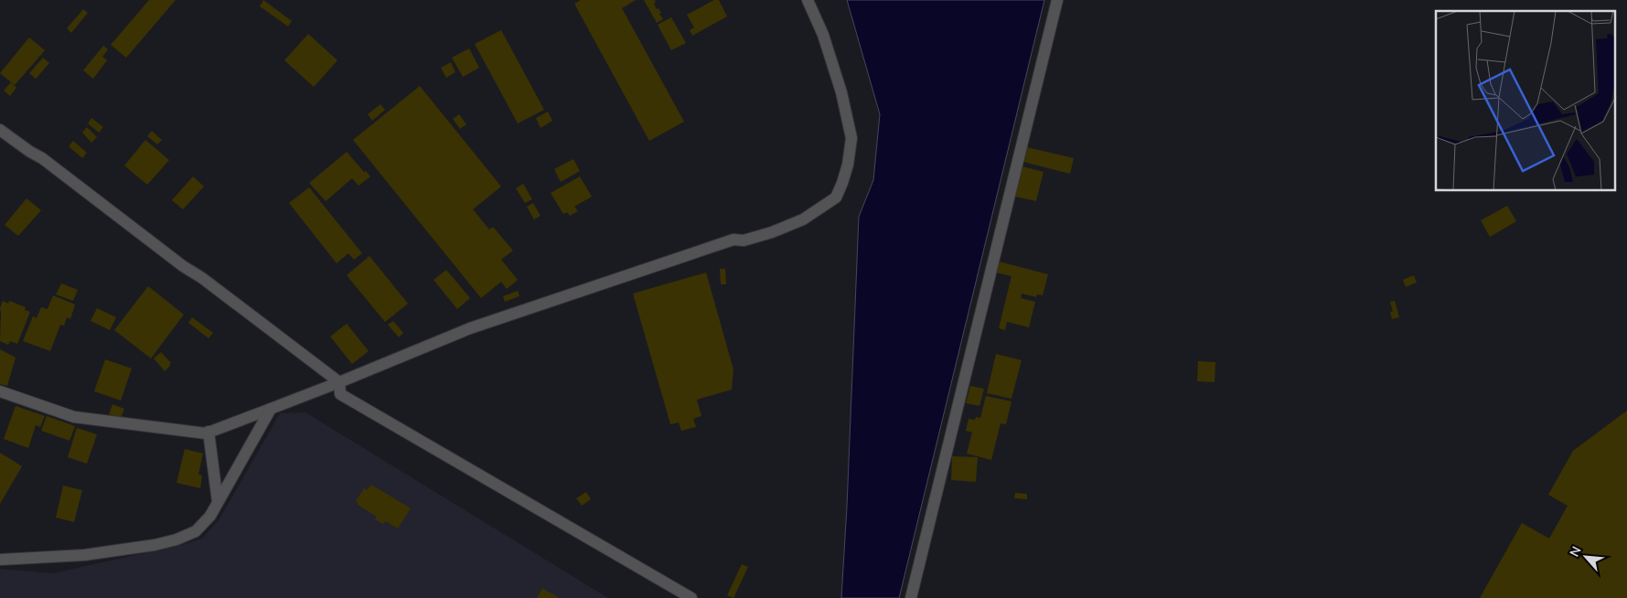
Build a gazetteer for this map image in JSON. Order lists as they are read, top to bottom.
{
  "north": "top left"
}
